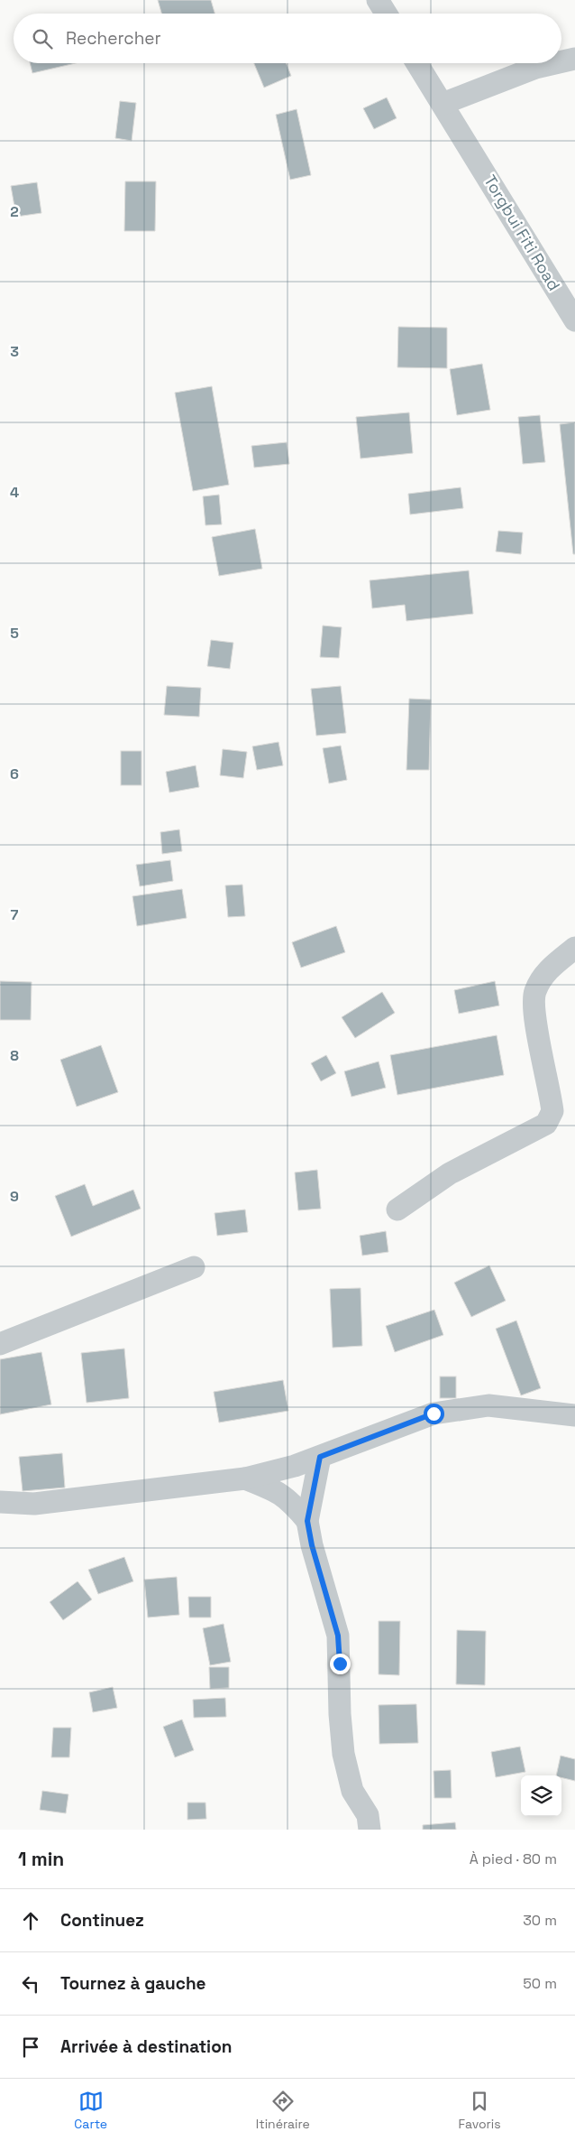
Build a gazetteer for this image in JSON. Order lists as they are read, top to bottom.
{
  "streets": {
    "street": ["Torgbui Fiti Road"]
  },
  "page": {
    "search": "Rechercher",
    "heading": ["1 min", "À pied · 80 m"],
    "list": [
      ["Continuez", "30 m"],
      ["Tournez à gauche", "50 m"],
      "Arrivée à destination"
    ],
    "nav": ["Carte", "Itinéraire", "Favoris"]
  },
  "grid": {
    "rows": [
      "2",
      "3",
      "4",
      "5",
      "6",
      "7",
      "8",
      "9"
    ]
  }
}
